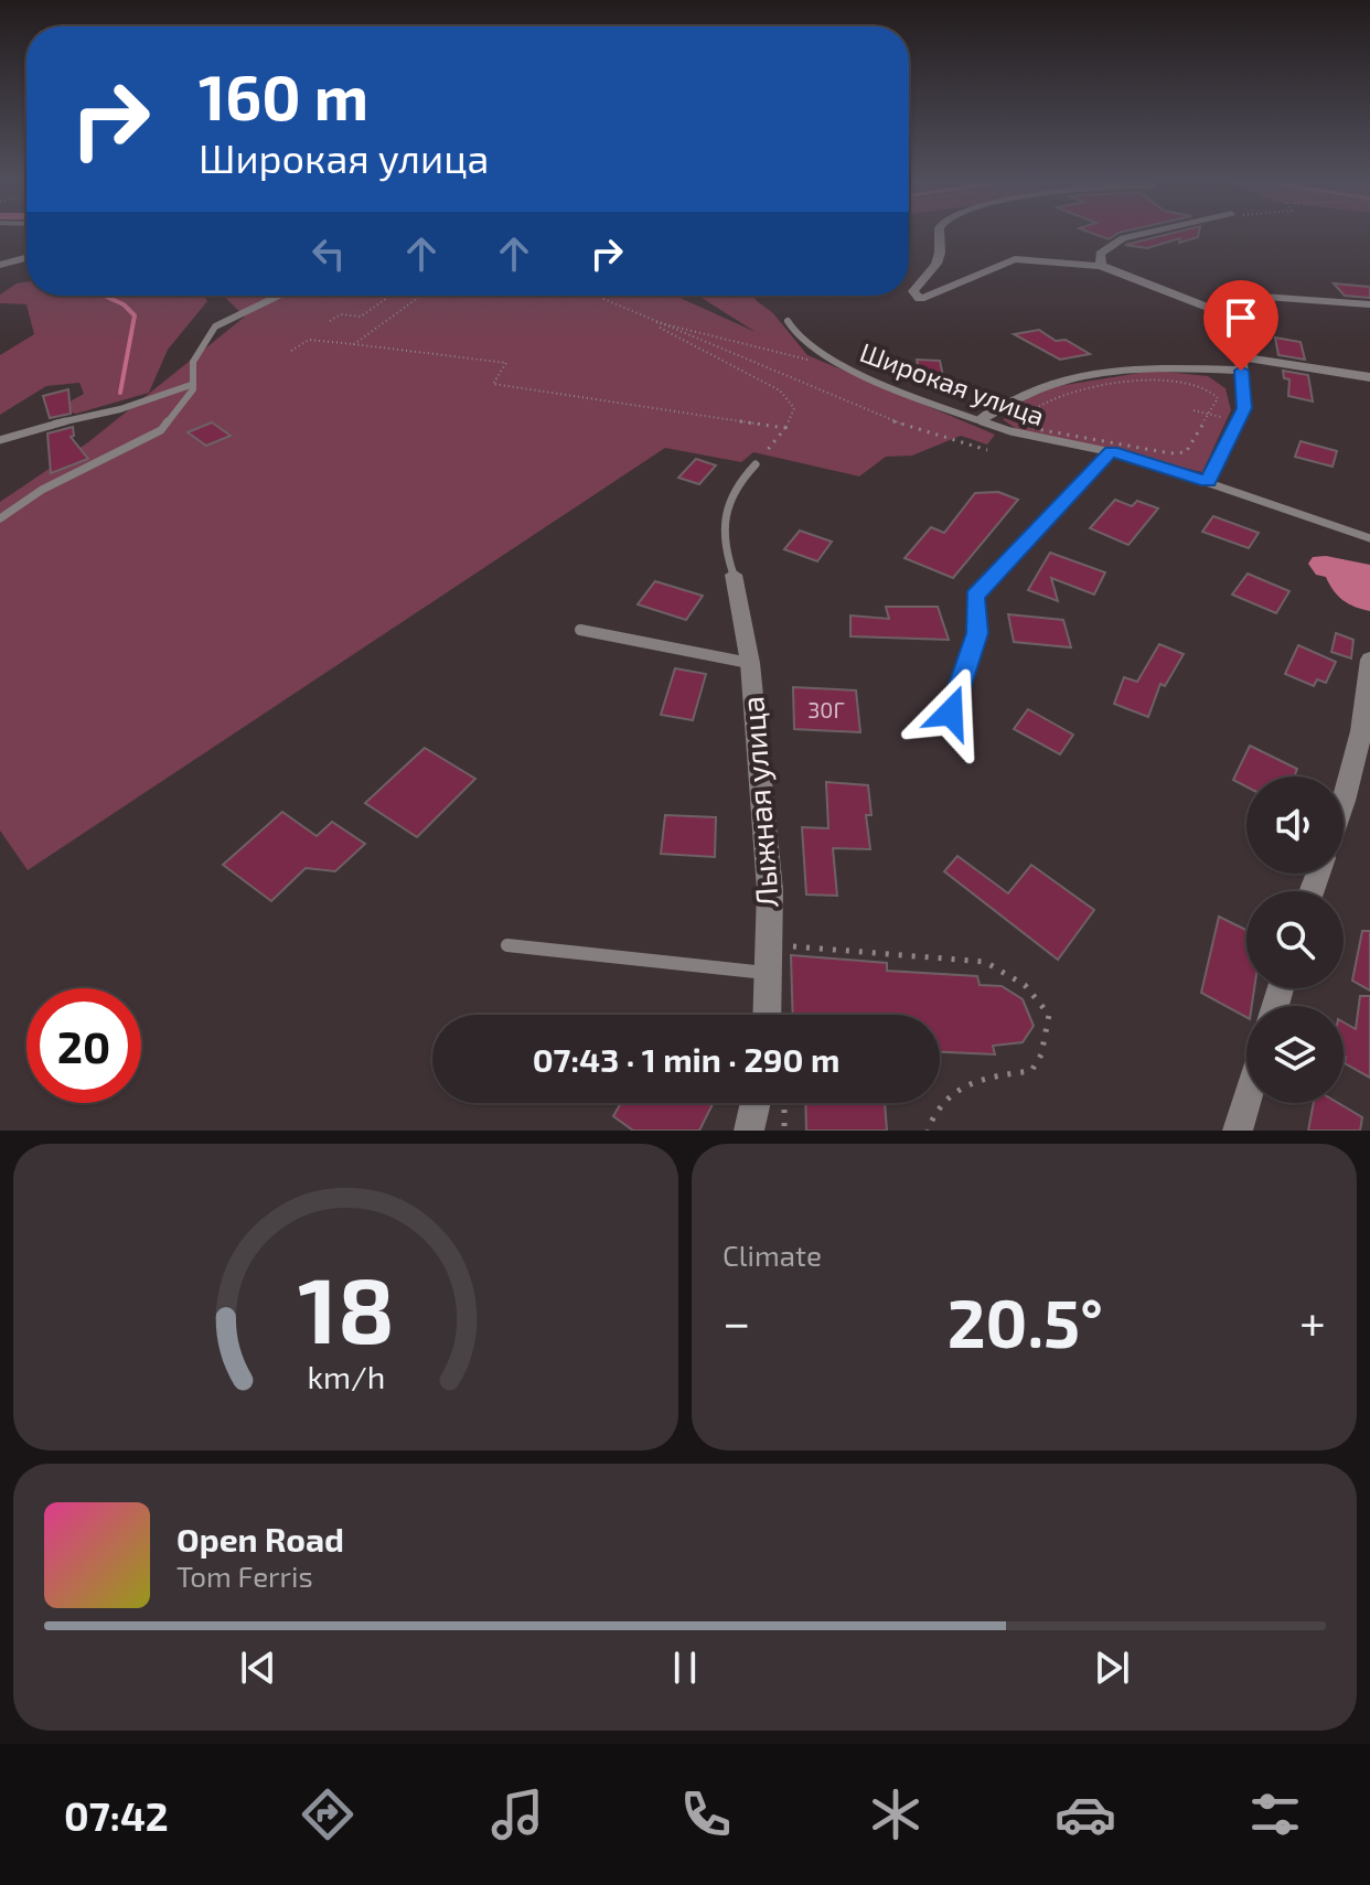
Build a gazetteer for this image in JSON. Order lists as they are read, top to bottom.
{
  "streets": {
    "street": ["Лыжная улица"],
    "lane": ["Широкая улица"]
  },
  "house_numbers": ["30Г"],
  "page": {
    "turn": ["160 m", "Широкая улица"],
    "limit": "20",
    "trip": "07:43 · 1 min · 290 m",
    "tile": "Climate",
    "heat": ["−", "20.5°", "+"],
    "song": ["Open Road", "Tom Ferris"],
    "tabs": "07:42",
    "gauge": ["18", "km/h"]
  }
}
